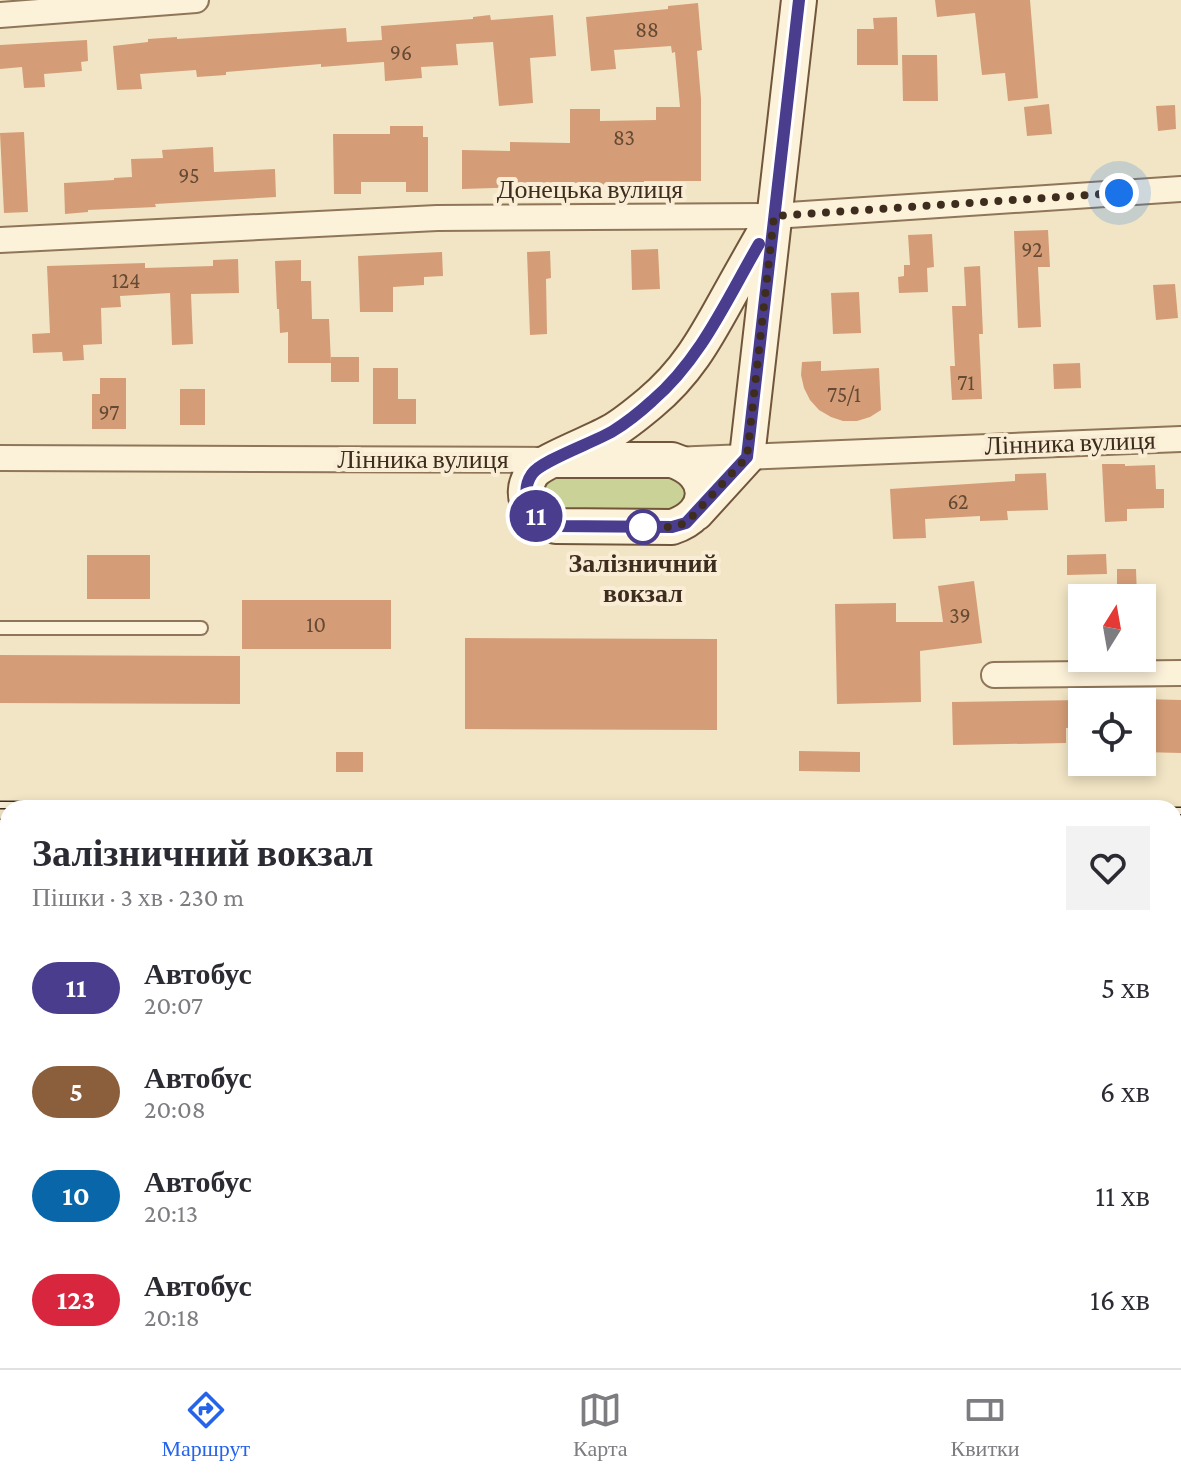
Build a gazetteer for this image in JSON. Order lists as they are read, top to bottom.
{
  "streets": {
    "street": ["Донецька вулиця", "Лінника вулиця"]
  },
  "places": ["Залізничний вокзал"],
  "lines": ["bus line 11"],
  "house_numbers": [
    "88",
    "96",
    "83",
    "95",
    "92",
    "124",
    "71",
    "75/1",
    "97",
    "62",
    "39",
    "10"
  ],
  "north": "top",
  "page": {
    "on_map": "11",
    "heading": ["Залізничний вокзал", "Пішки · 3 хв · 230 m"],
    "list": [
      {
        "mark": "11",
        "name": "Автобус",
        "note": "20:07",
        "value": "5 хв"
      },
      {
        "mark": "5",
        "name": "Автобус",
        "note": "20:08",
        "value": "6 хв"
      },
      {
        "mark": "10",
        "name": "Автобус",
        "note": "20:13",
        "value": "11 хв"
      },
      {
        "mark": "123",
        "name": "Автобус",
        "note": "20:18",
        "value": "16 хв"
      }
    ],
    "tabs": ["Маршрут", "Карта", "Квитки"]
  }
}
